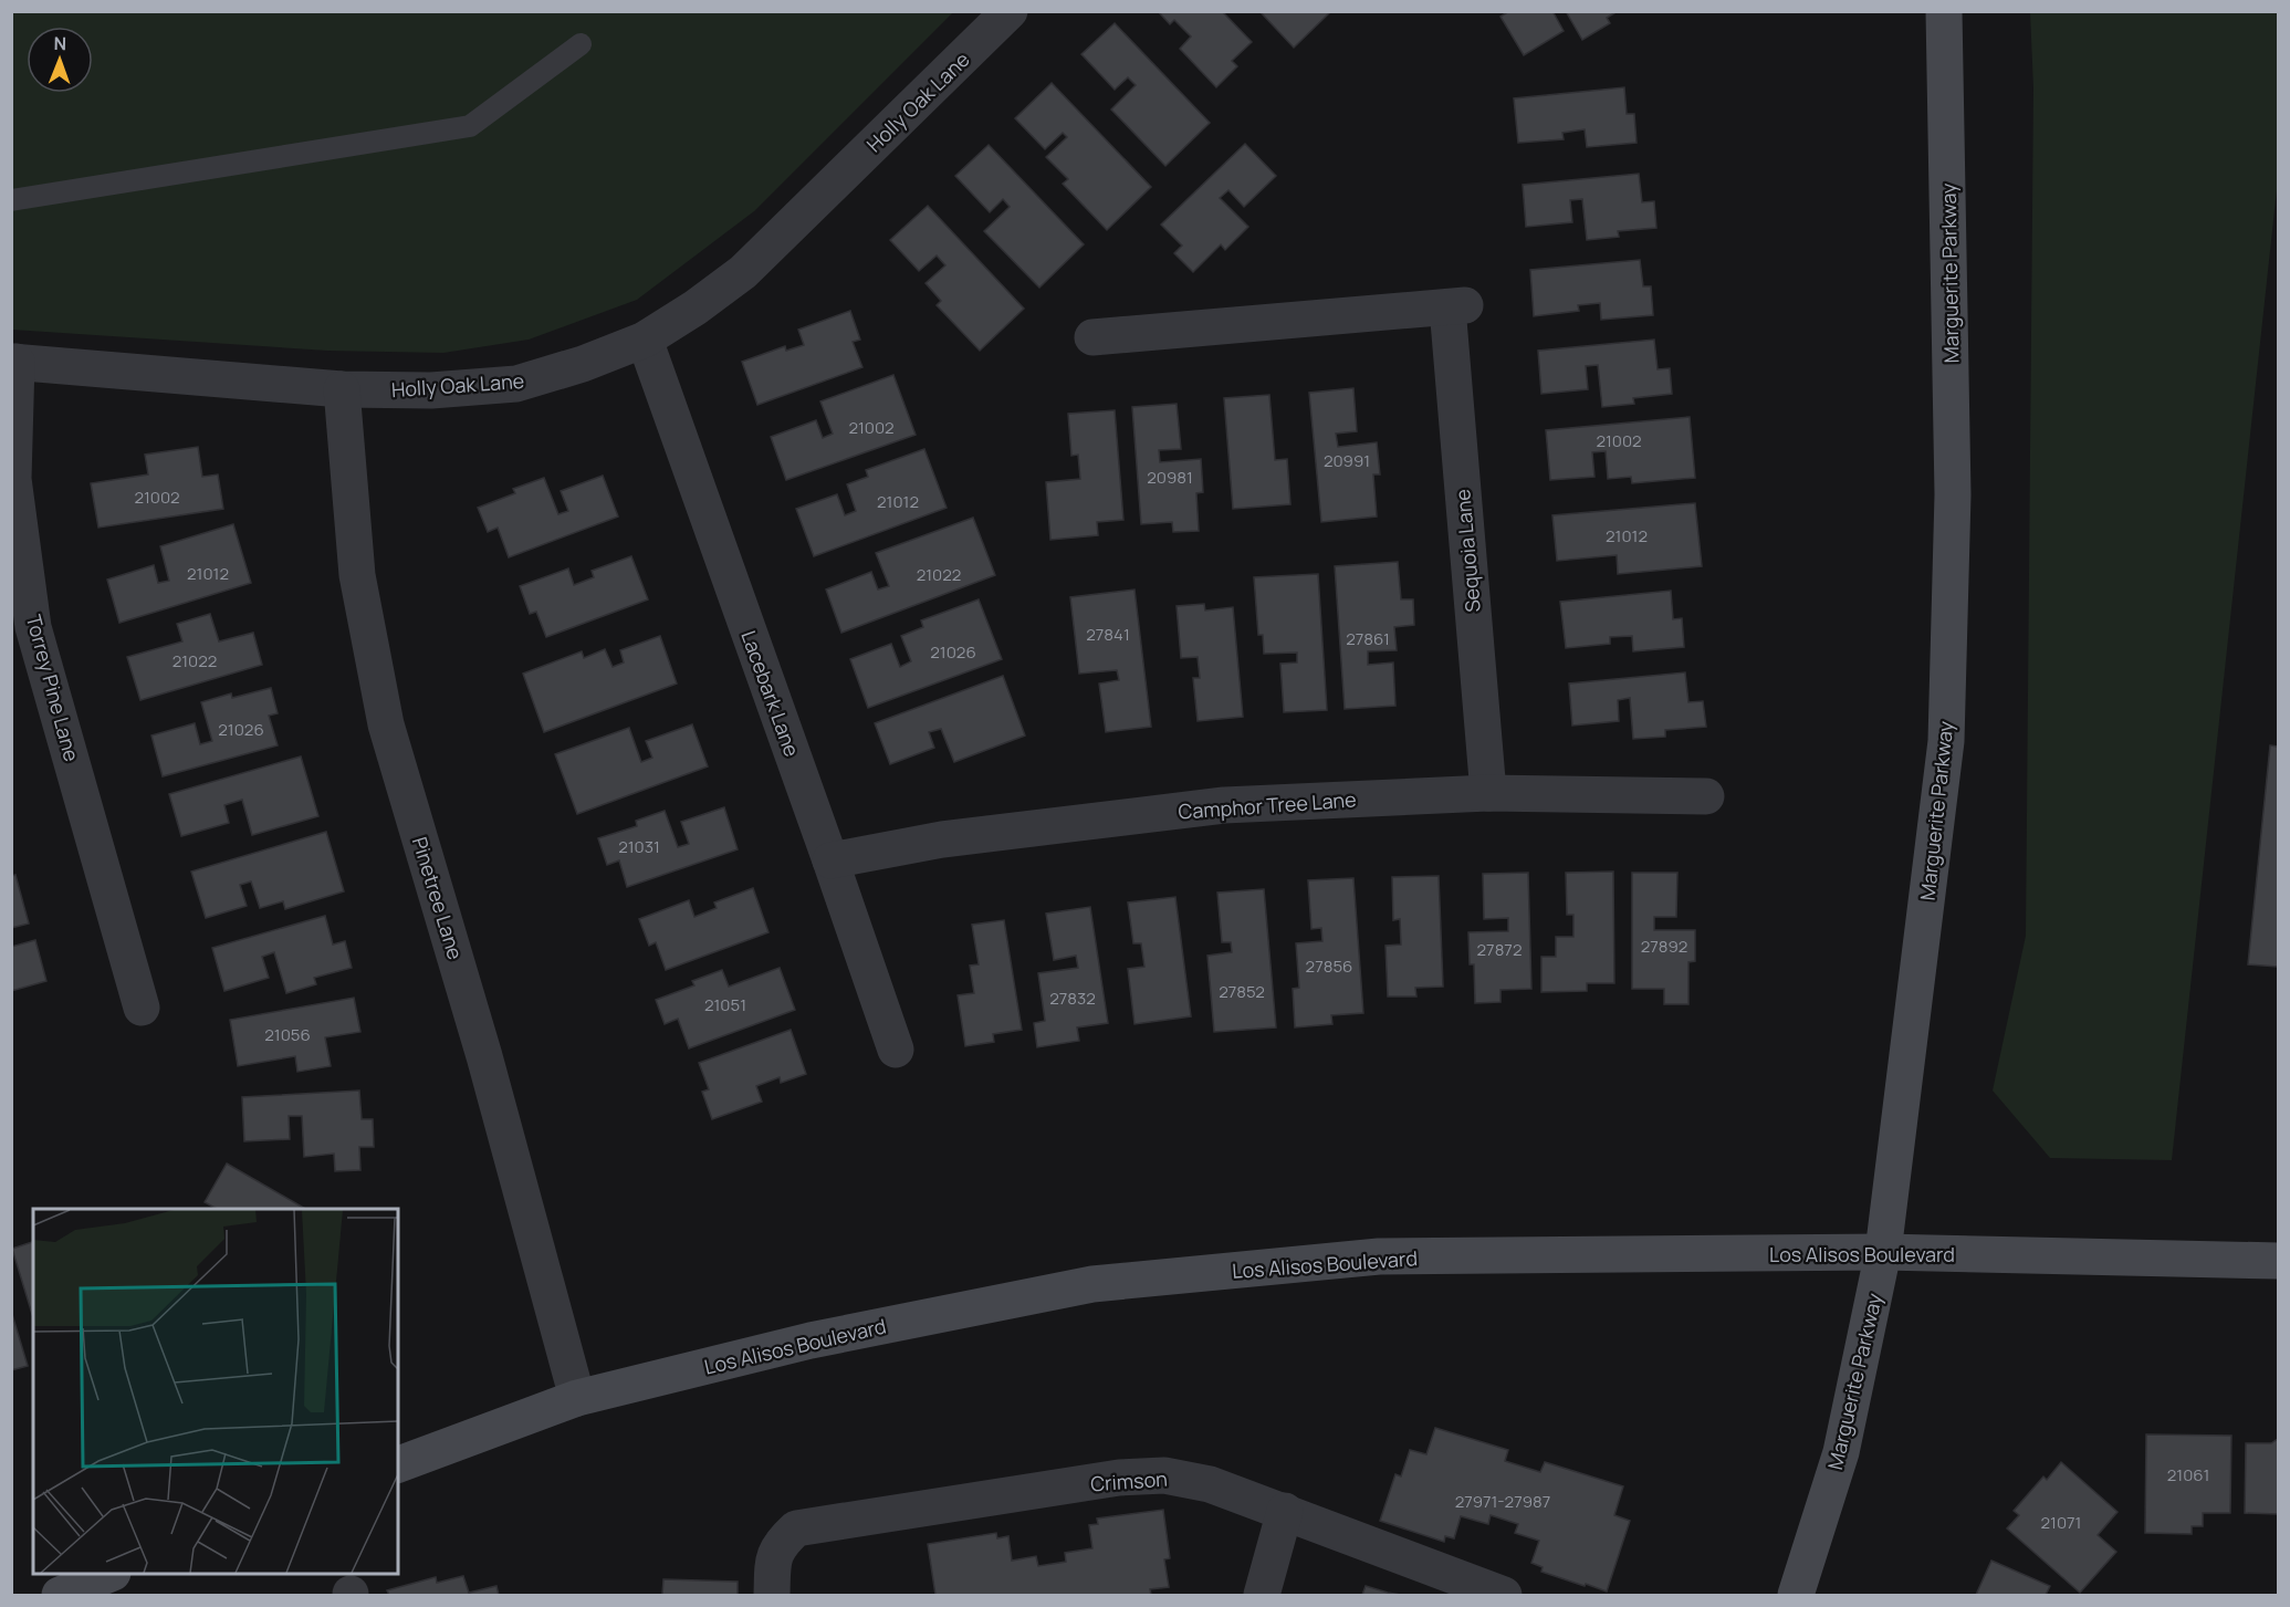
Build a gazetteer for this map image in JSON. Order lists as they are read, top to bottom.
{
  "streets": {
    "main road": ["Marguerite Parkway", "Los Alisos Boulevard"],
    "street": [
      "Holly Oak Lane",
      "Sequoia Lane",
      "Torrey Pine Lane",
      "Lacebark Lane",
      "Camphor Tree Lane",
      "Pinetree Lane",
      "Crimson"
    ]
  },
  "crossings": [
    ["Holly Oak Lane", "Torrey Pine Lane"],
    ["Holly Oak Lane", "Lacebark Lane"],
    ["Holly Oak Lane", "Pinetree Lane"],
    ["Marguerite Parkway", "Los Alisos Boulevard"],
    ["Sequoia Lane", "Camphor Tree Lane"],
    ["Lacebark Lane", "Camphor Tree Lane"],
    ["Pinetree Lane", "Los Alisos Boulevard"]
  ],
  "house_numbers": [
    "21002",
    "21002",
    "20991",
    "20981",
    "21002",
    "21012",
    "21012",
    "21012",
    "21022",
    "27841",
    "27861",
    "21026",
    "21022",
    "21026",
    "21031",
    "27892",
    "27872",
    "27856",
    "27852",
    "27832",
    "21051",
    "21056",
    "21061",
    "27971-27987",
    "21071"
  ],
  "north": "top"
}
